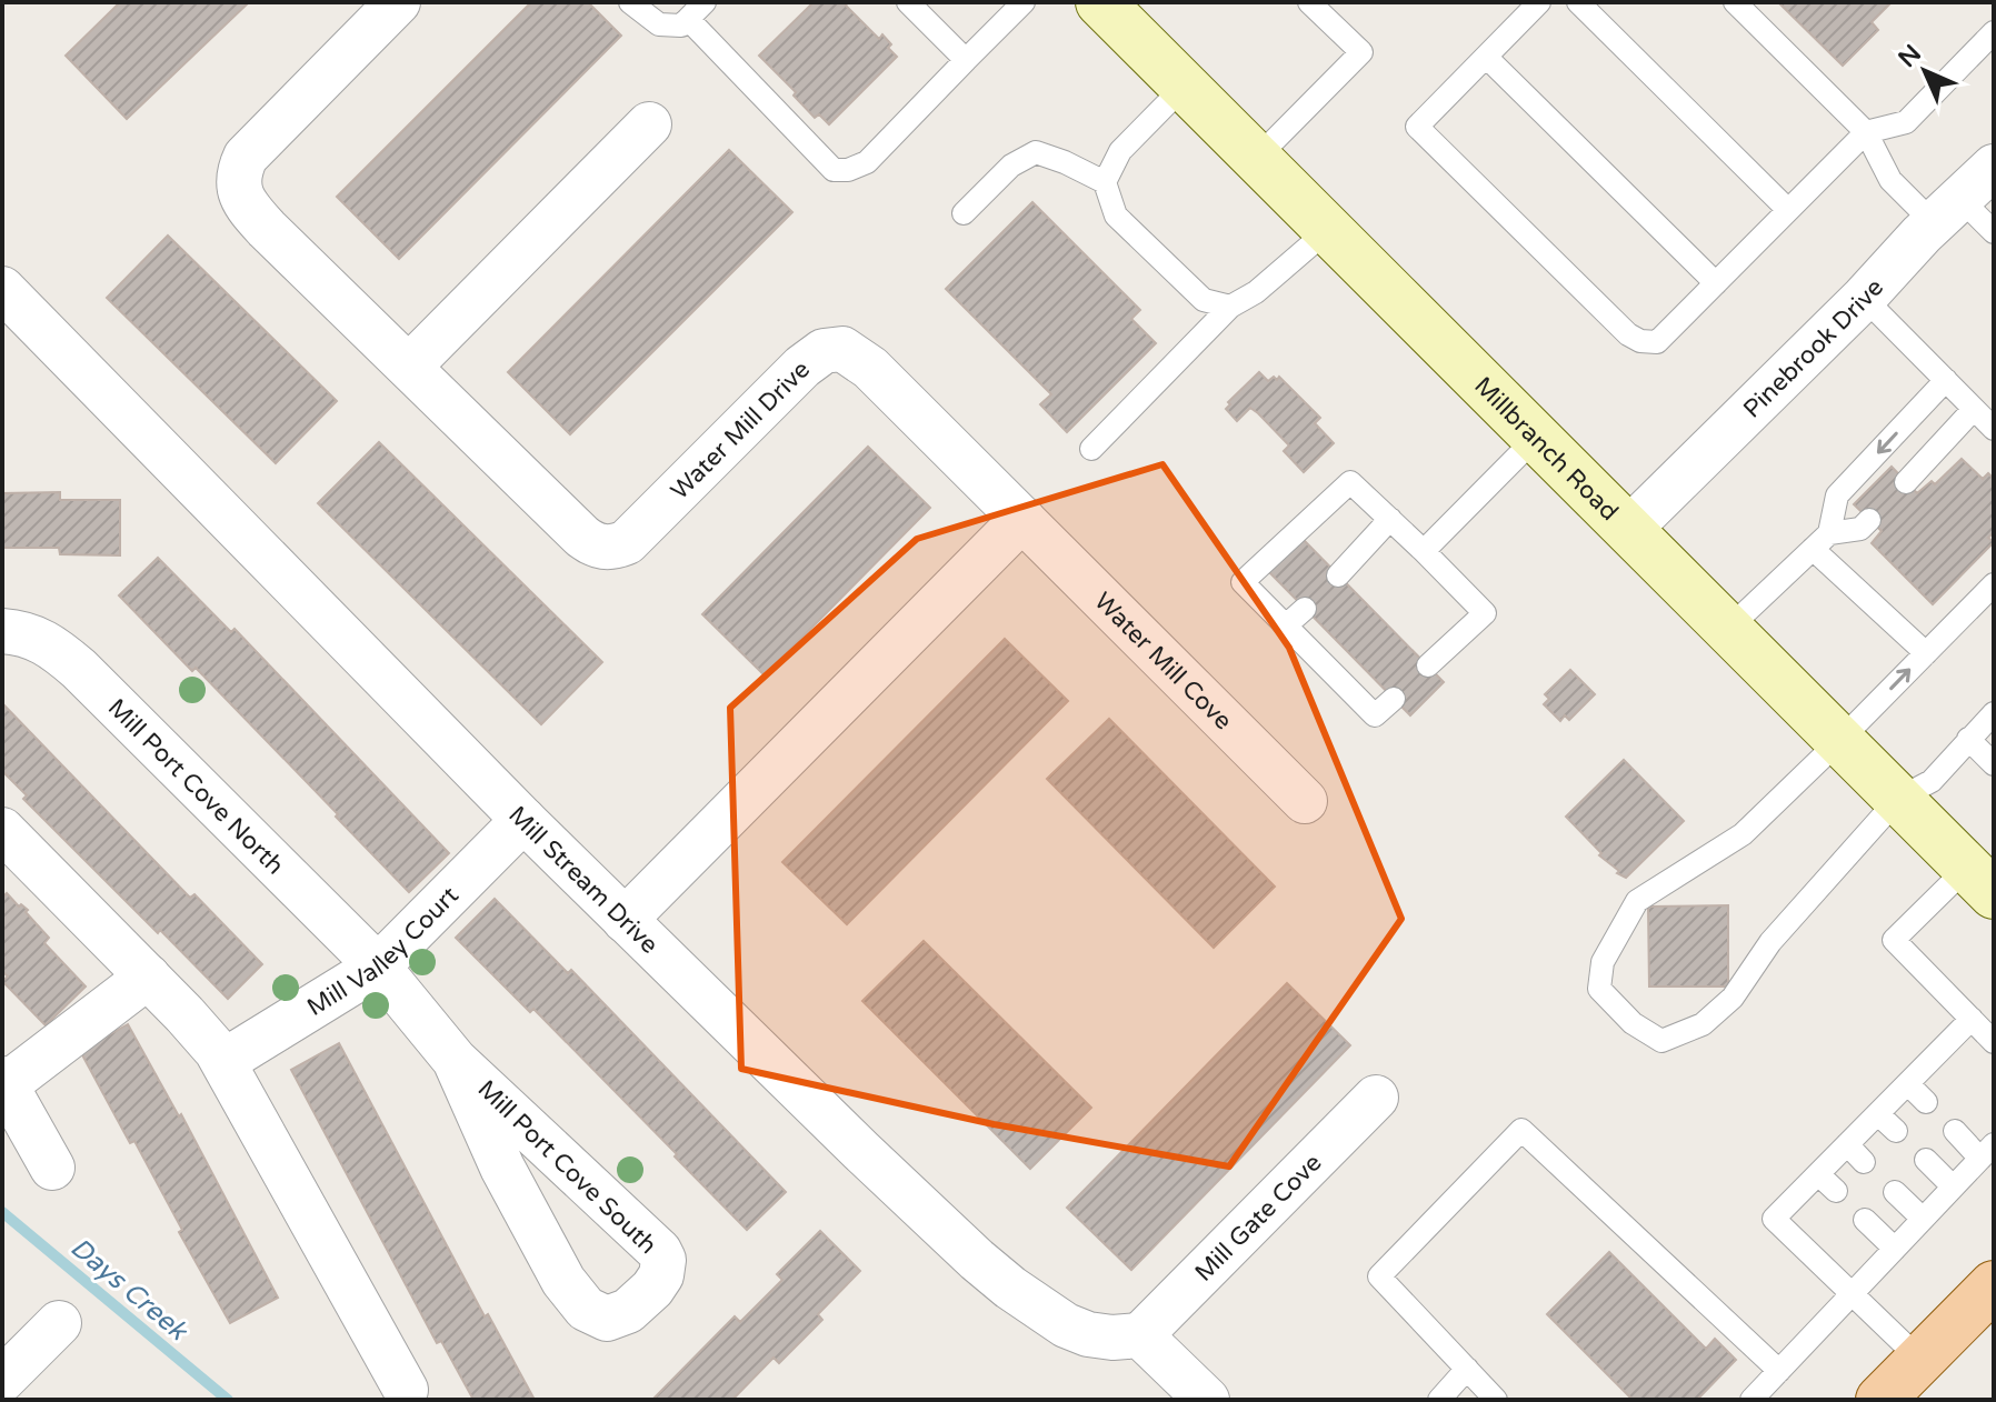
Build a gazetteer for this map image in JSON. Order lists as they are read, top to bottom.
{
  "streets": {
    "main road": ["Millbranch Road"],
    "street": [
      "Pinebrook Drive",
      "Water Mill Drive",
      "Water Mill Cove",
      "Mill Port Cove North",
      "Mill Stream Drive",
      "Mill Valley Court",
      "Mill Port Cove South",
      "Mill Gate Cove"
    ]
  },
  "crossings": [
    ["Pinebrook Drive", "Millbranch Road"],
    ["Water Mill Drive", "Water Mill Cove"],
    ["Mill Port Cove North", "Mill Valley Court"],
    ["Mill Port Cove North", "Mill Port Cove South"],
    ["Mill Stream Drive", "Mill Valley Court"],
    ["Mill Stream Drive", "Mill Gate Cove"],
    ["Mill Valley Court", "Mill Port Cove South"]
  ],
  "water": ["Days Creek"],
  "north": "top left"
}
